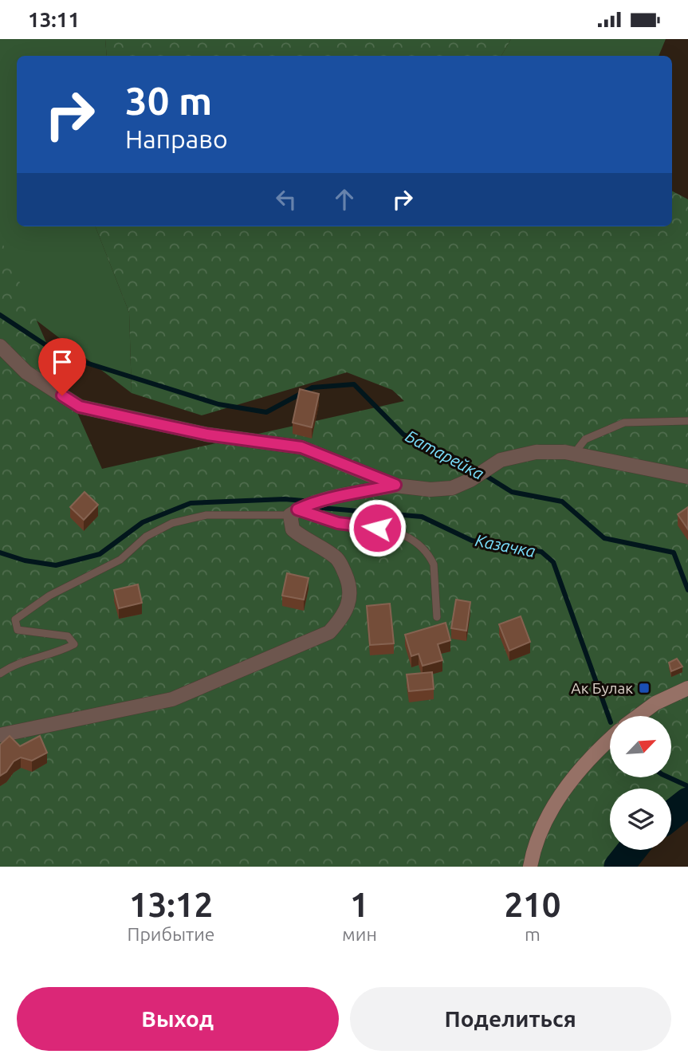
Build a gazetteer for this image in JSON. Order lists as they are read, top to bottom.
{
  "water": ["Батарейка", "Казачка"],
  "places": {
    "transit": ["Ак Булак"]
  },
  "north": "top right",
  "page": {
    "status": "13:11",
    "turn": ["30 m", "Направо"],
    "eta": [
      "13:12",
      "Прибытие",
      "1",
      "мин",
      "210",
      "m"
    ],
    "buttons": ["Выход", "Поделиться"]
  }
}
